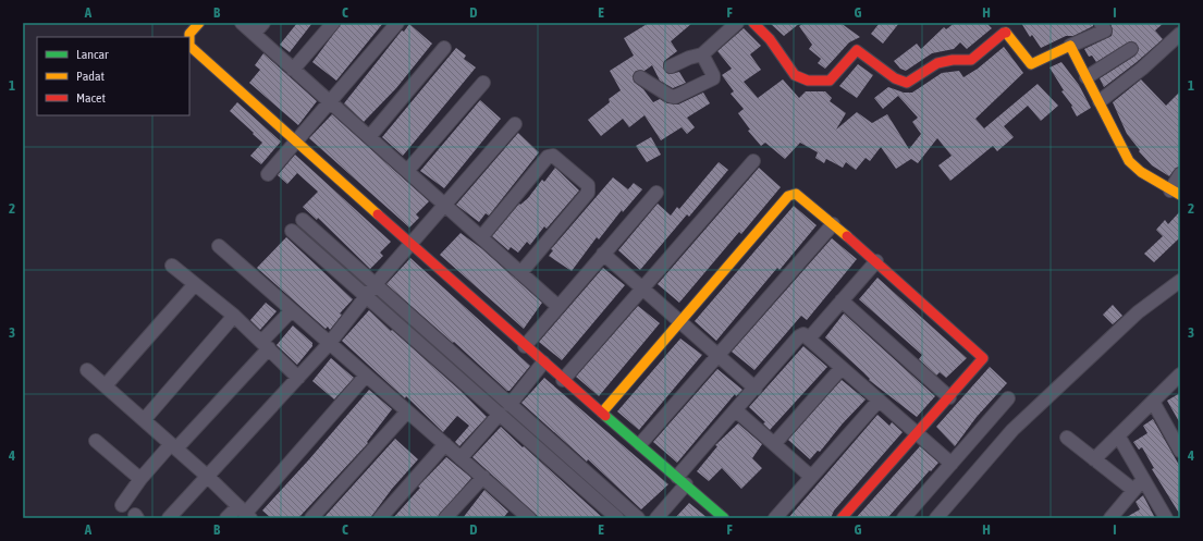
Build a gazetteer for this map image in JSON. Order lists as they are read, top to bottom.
{
  "legend": ["Lancar", "Padat", "Macet"],
  "grid": {
    "columns": [
      "A",
      "B",
      "C",
      "D",
      "E",
      "F",
      "G",
      "H",
      "I"
    ],
    "rows": [
      "1",
      "2",
      "3",
      "4"
    ]
  }
}
